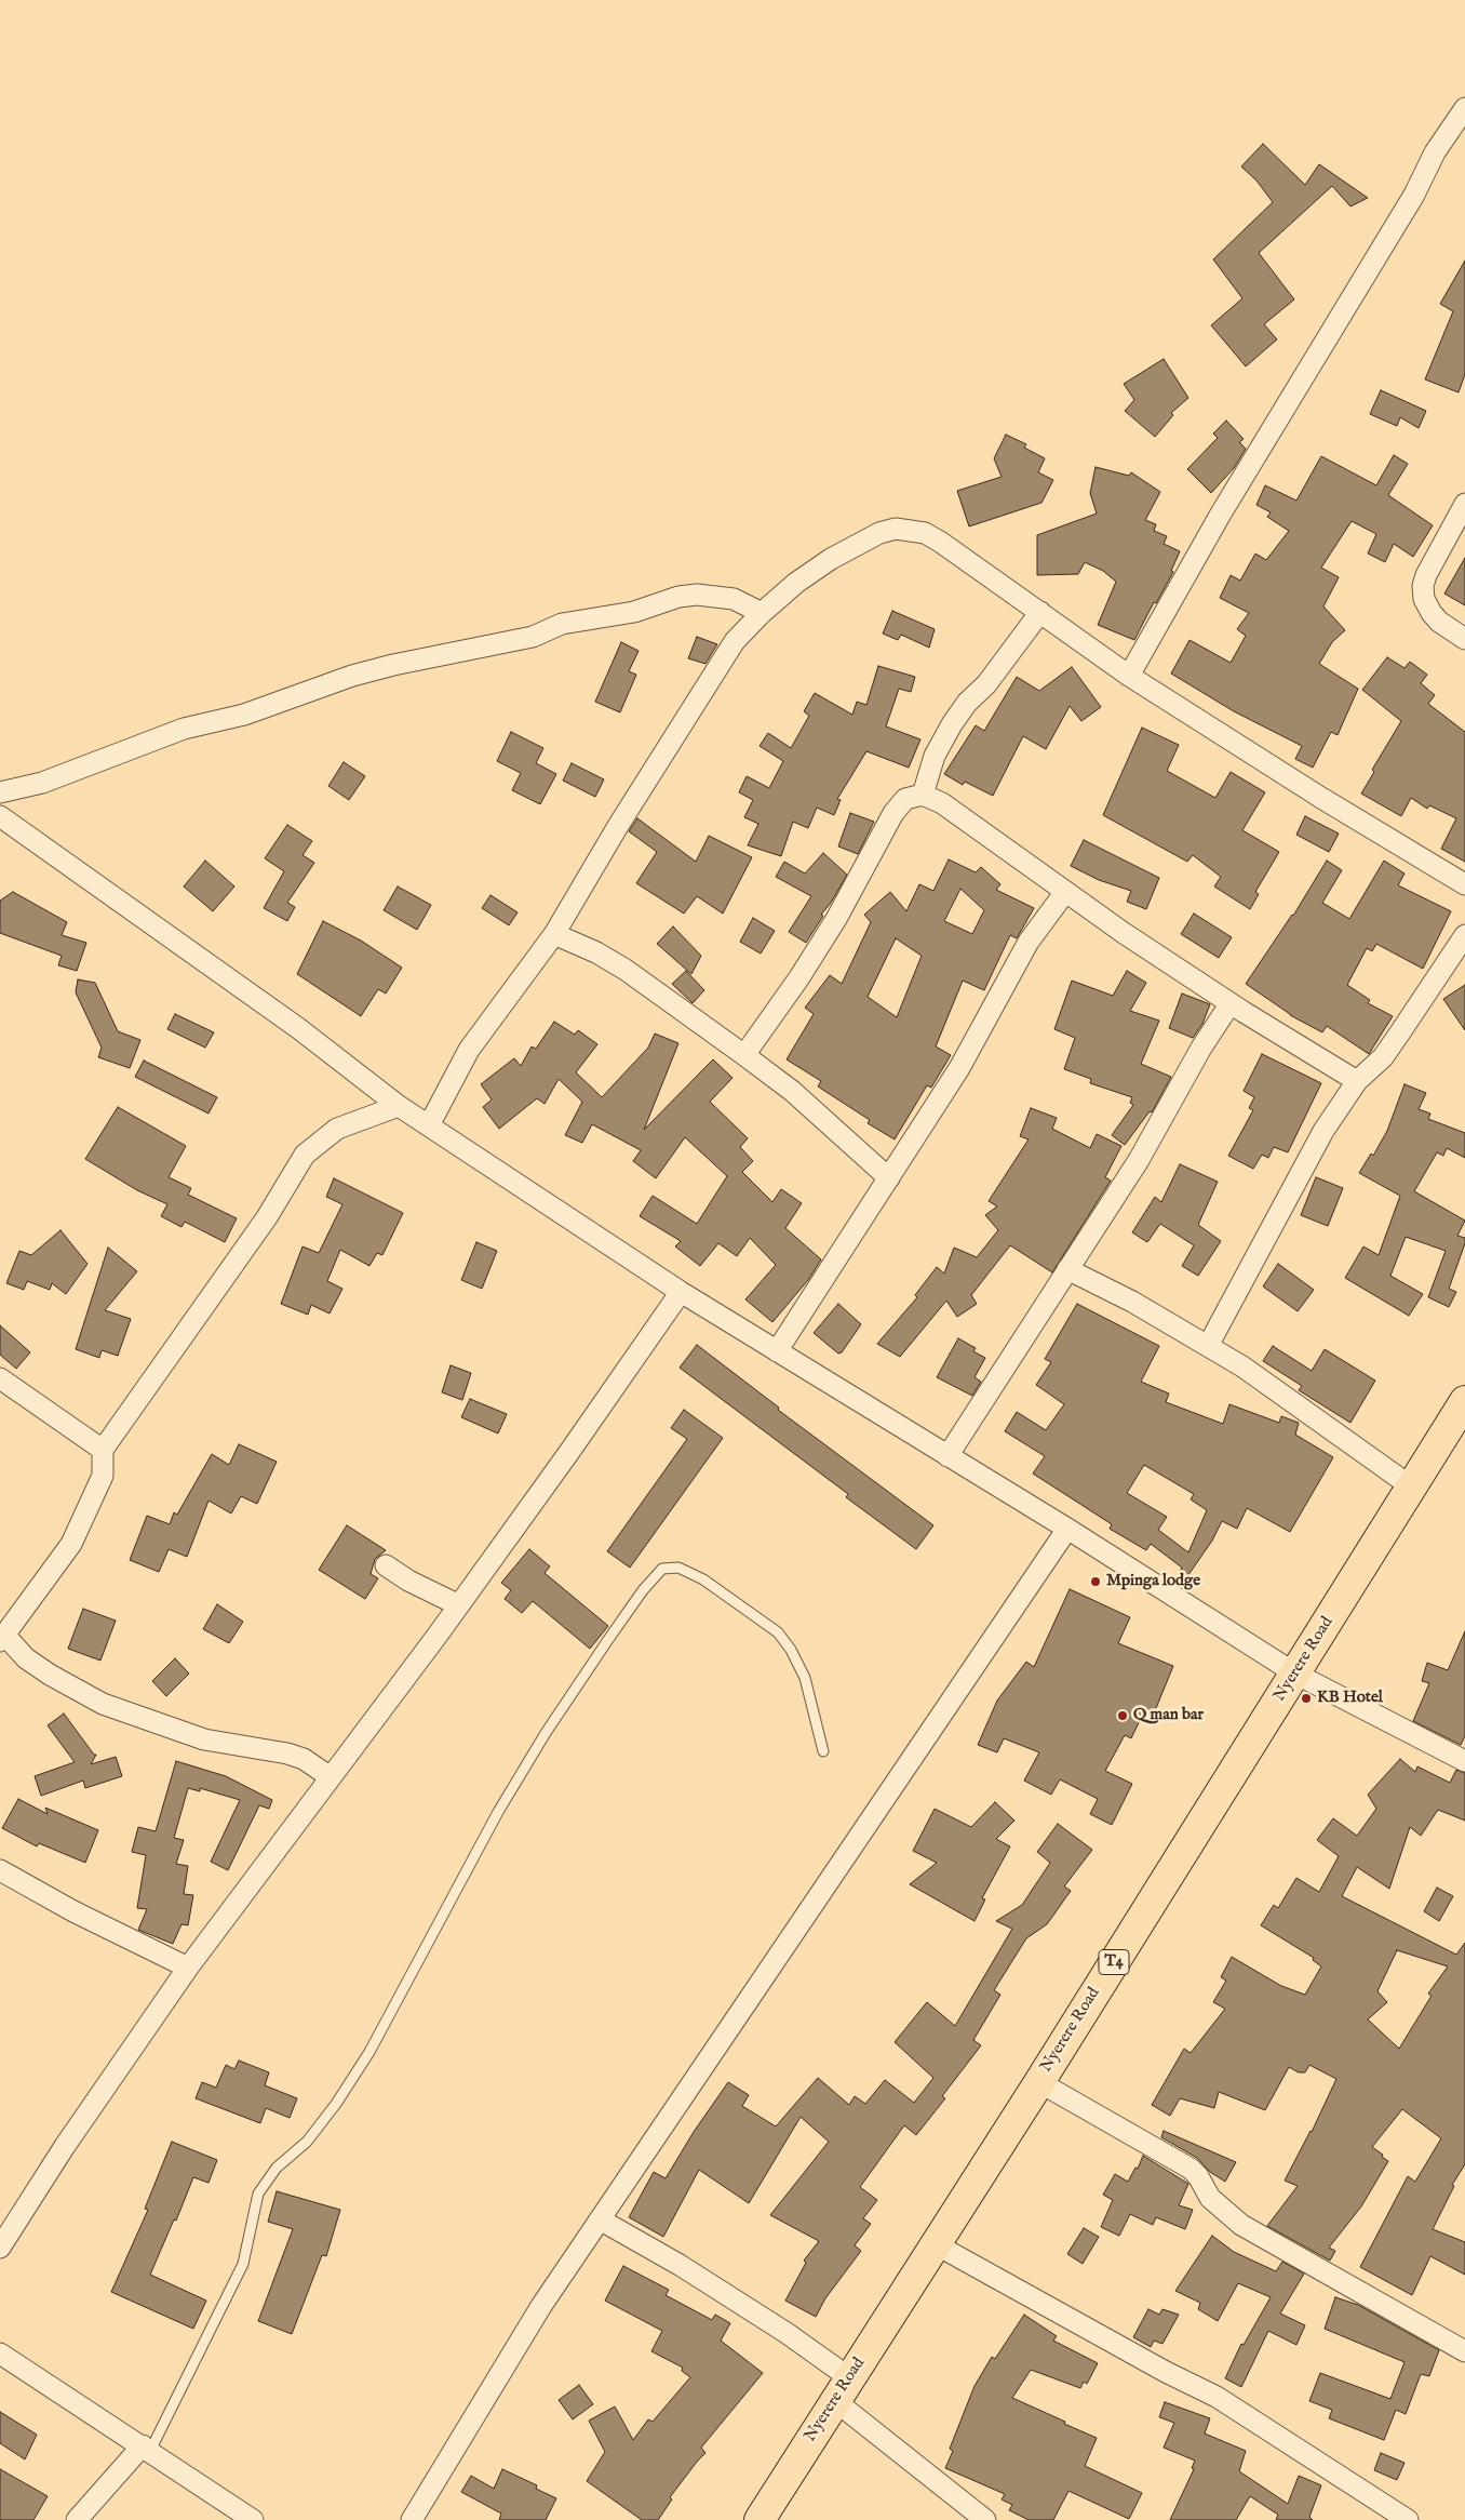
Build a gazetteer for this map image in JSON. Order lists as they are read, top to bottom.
{
  "streets": {
    "highway": ["Nyerere Road", "T4"]
  },
  "places": ["Mpinga lodge", "KB Hotel", "Q man bar"]
}
